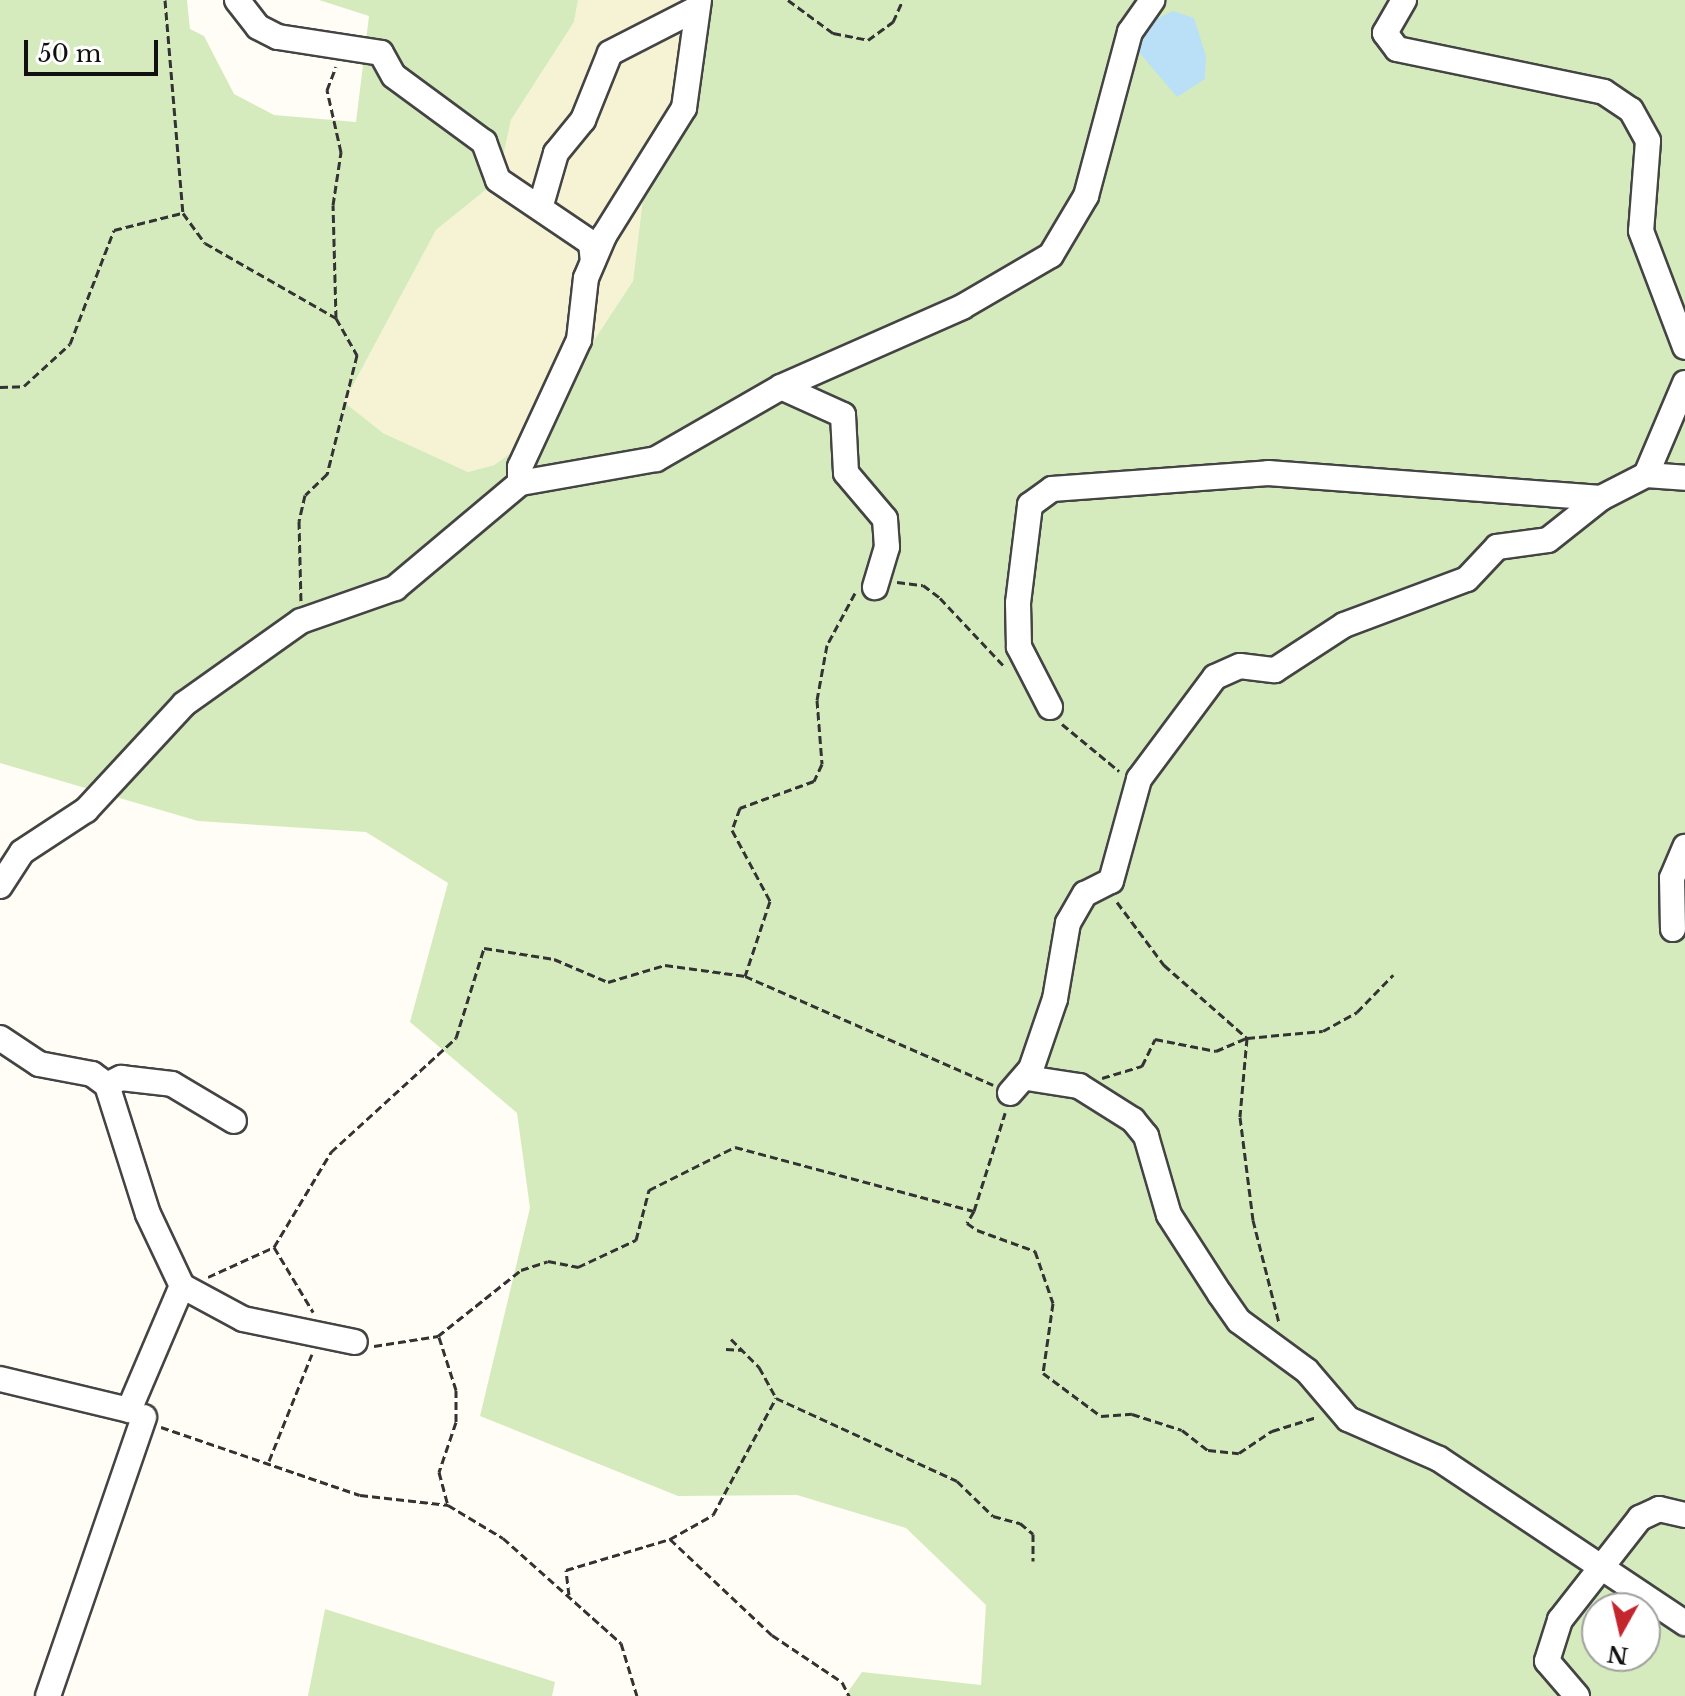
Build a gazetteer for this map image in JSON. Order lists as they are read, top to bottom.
{
  "scale_bar": "50 m",
  "north": "bottom"
}
